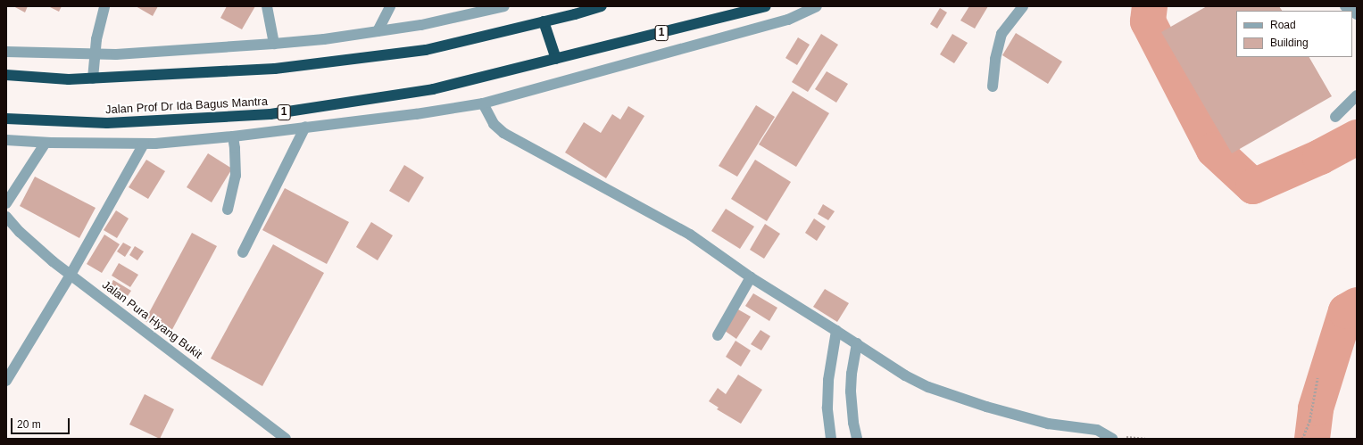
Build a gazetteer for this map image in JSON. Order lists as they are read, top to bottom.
{
  "streets": {
    "highway": ["1", "Jalan Prof Dr Ida Bagus Mantra"],
    "street": ["Jalan Pura Hyang Bukit"]
  },
  "crossings": [
    ["1", "Jalan Prof Dr Ida Bagus Mantra"]
  ],
  "legend": ["Road", "Building"],
  "scale_bar": "20 m"
}
